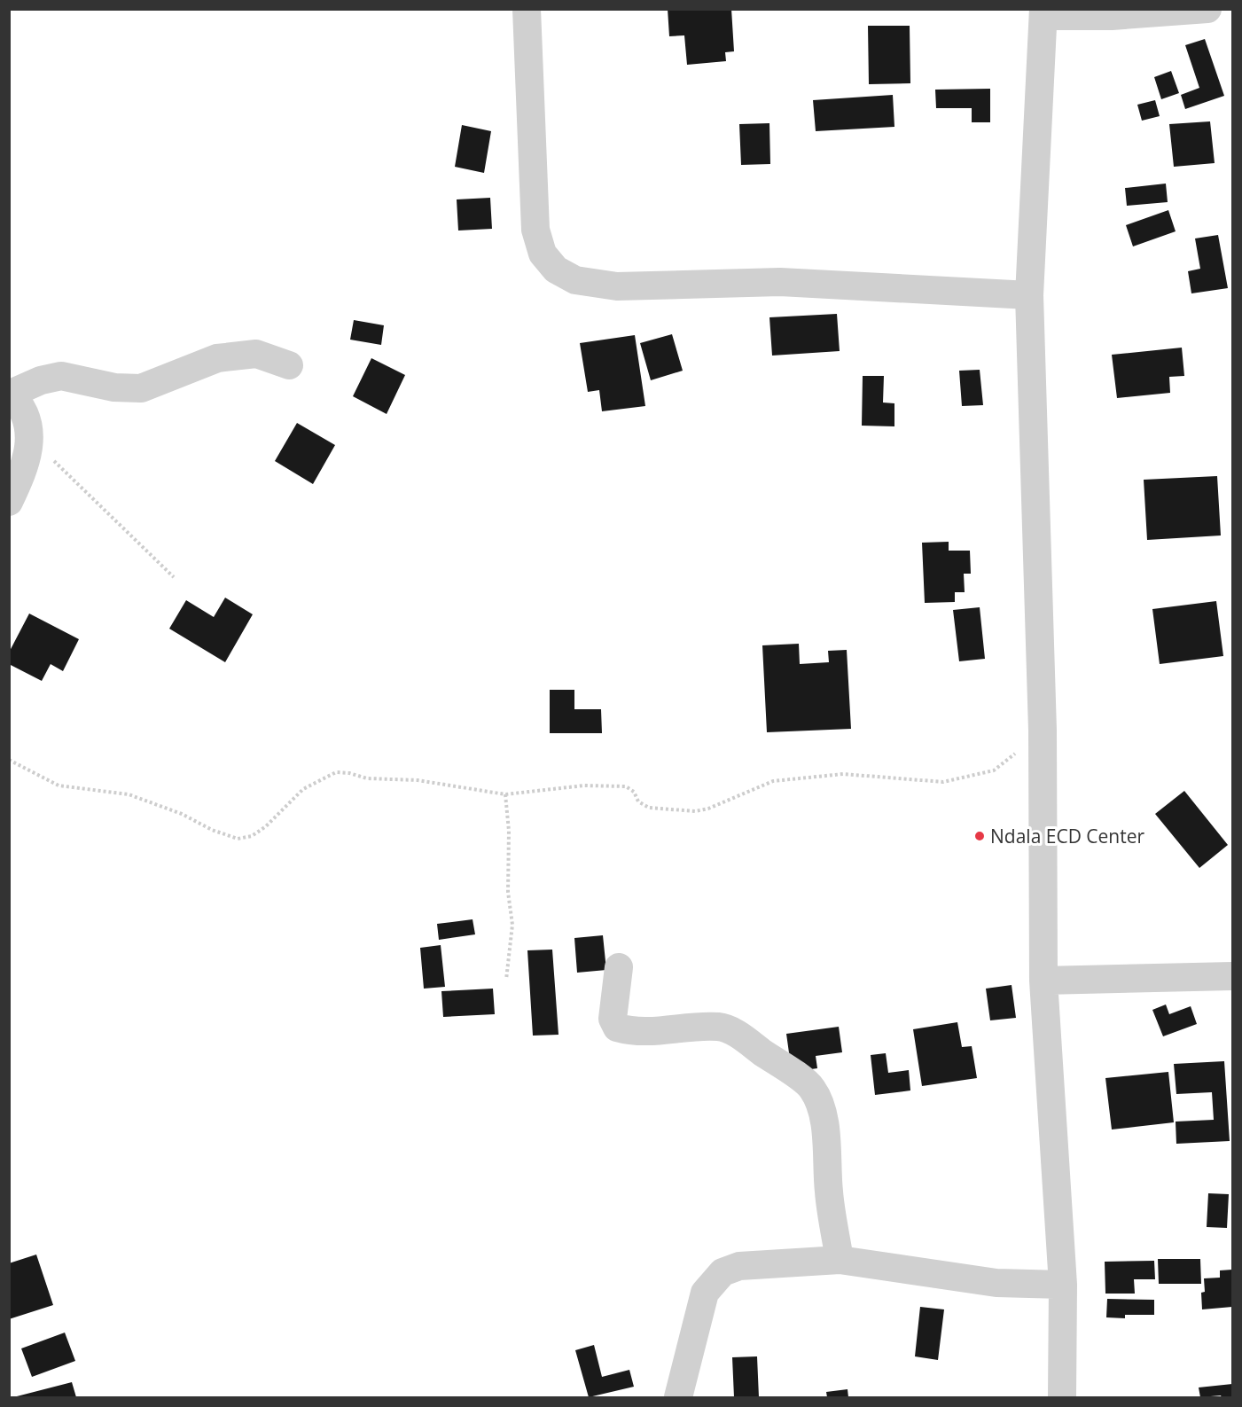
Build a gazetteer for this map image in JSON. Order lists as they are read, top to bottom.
{
  "places": ["Ndala ECD Center"]
}
